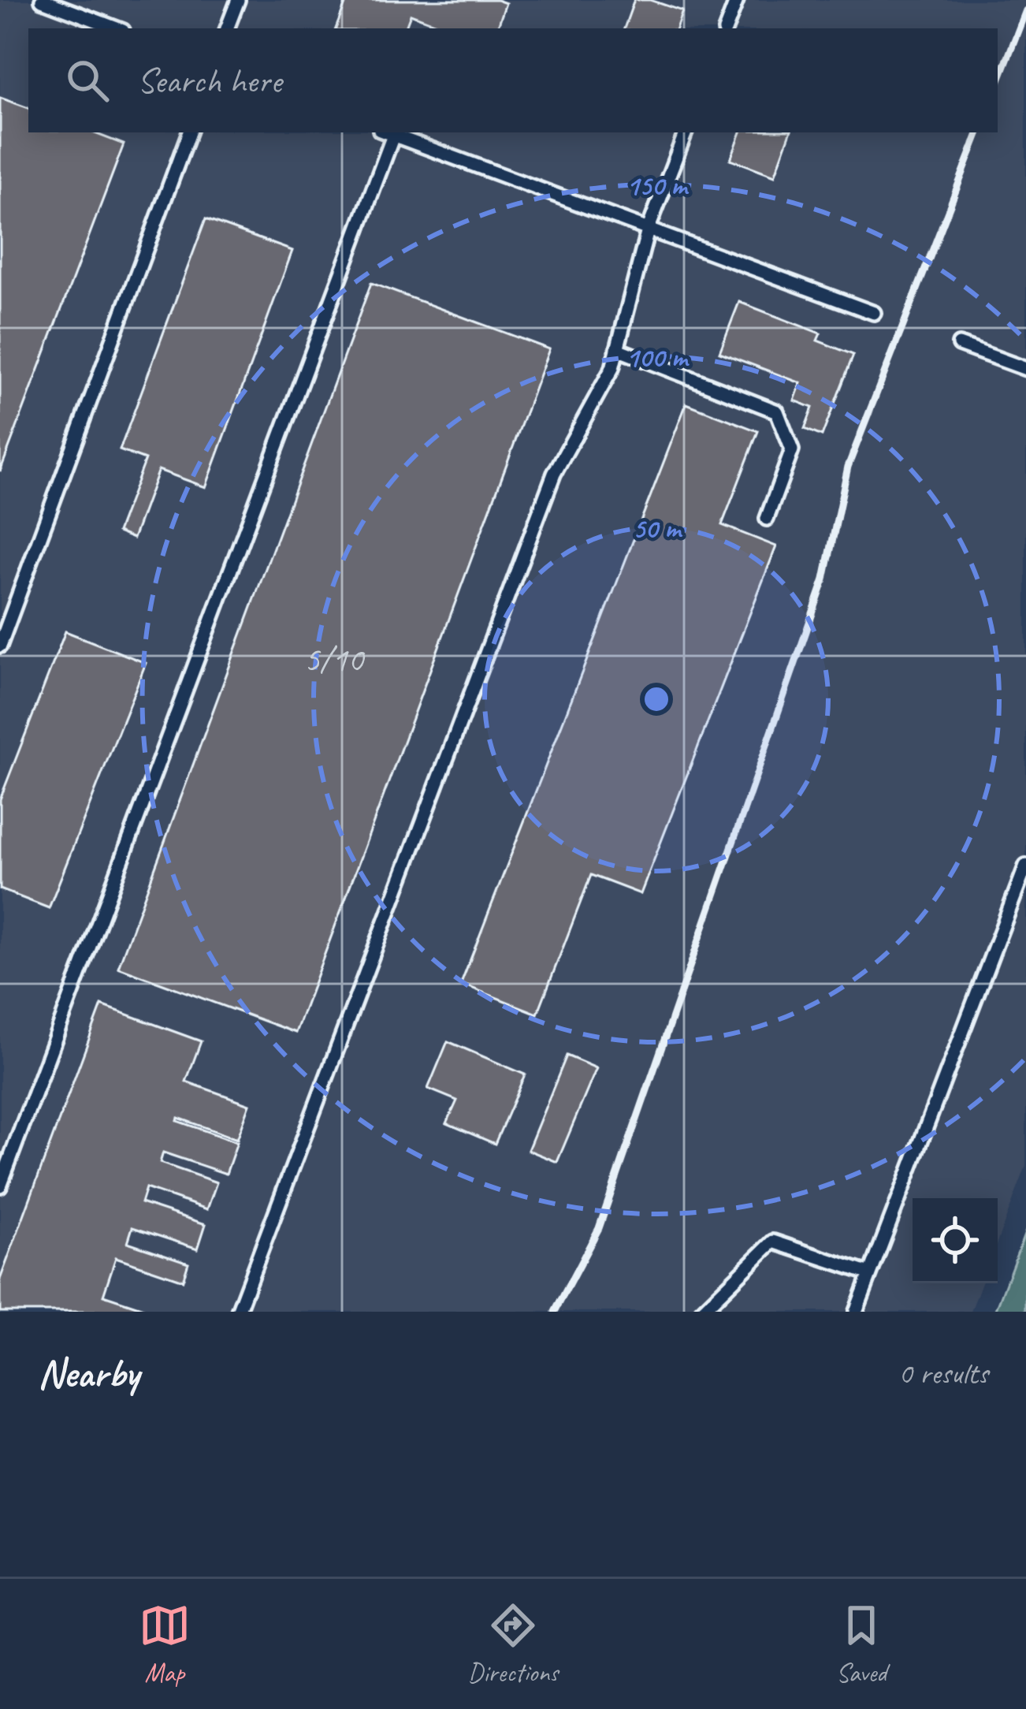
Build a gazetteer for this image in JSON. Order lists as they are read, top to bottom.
{
  "house_numbers": ["5/10"],
  "page": {
    "search": "Search here",
    "heading": ["Nearby", "0 results"],
    "nav": ["Map", "Directions", "Saved"]
  },
  "rings": ["150 m", "100 m", "50 m"]
}
